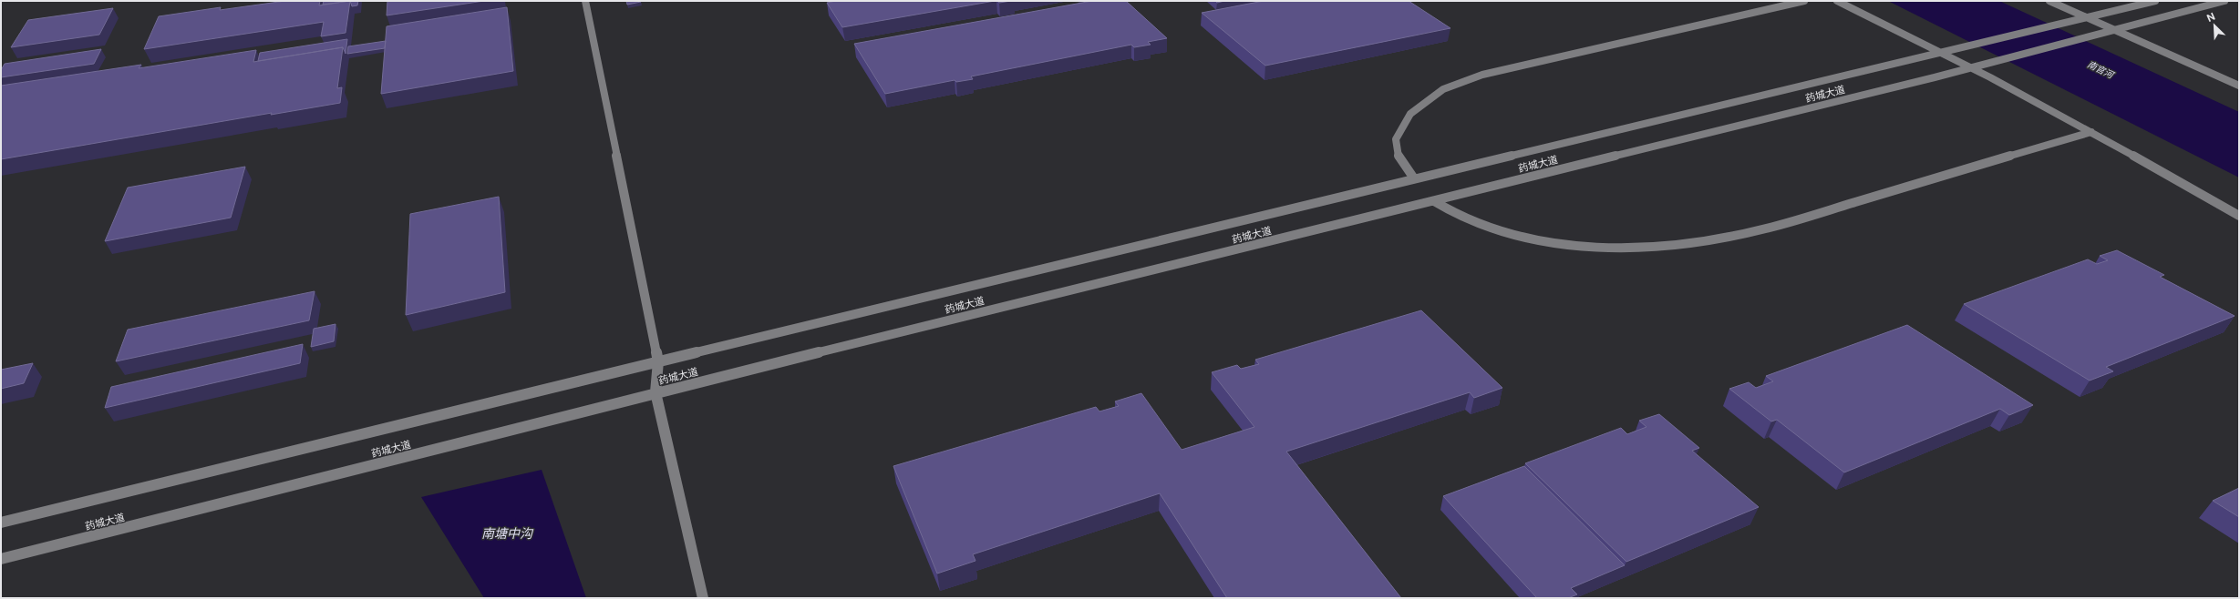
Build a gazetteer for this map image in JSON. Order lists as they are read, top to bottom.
{
  "streets": {
    "main road": ["药城大道"]
  },
  "water": ["南官河", "南塘中沟"],
  "north": "top left"
}
